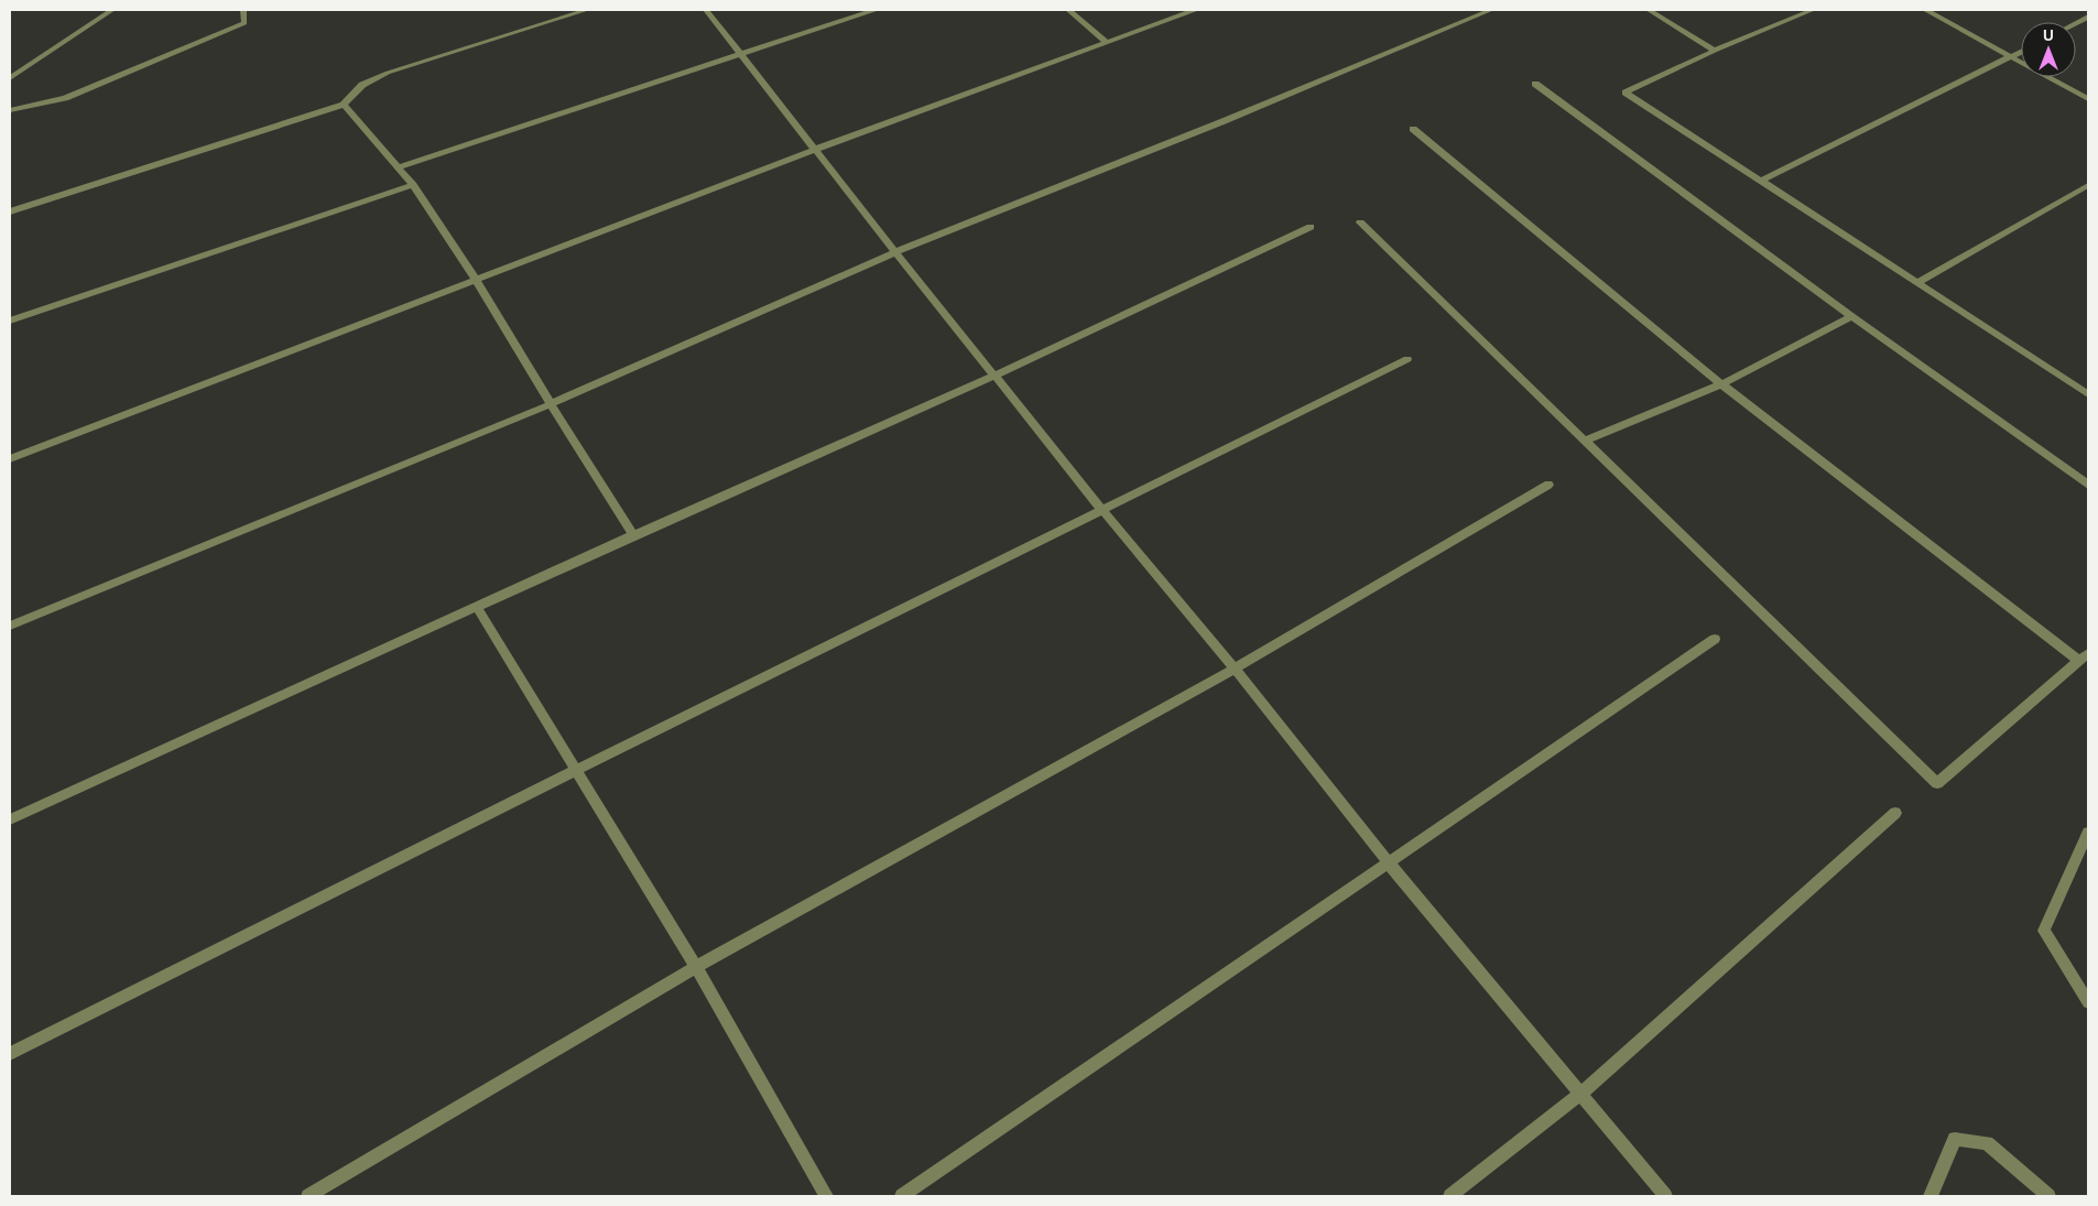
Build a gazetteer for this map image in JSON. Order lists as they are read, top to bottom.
{
  "north": "top"
}
